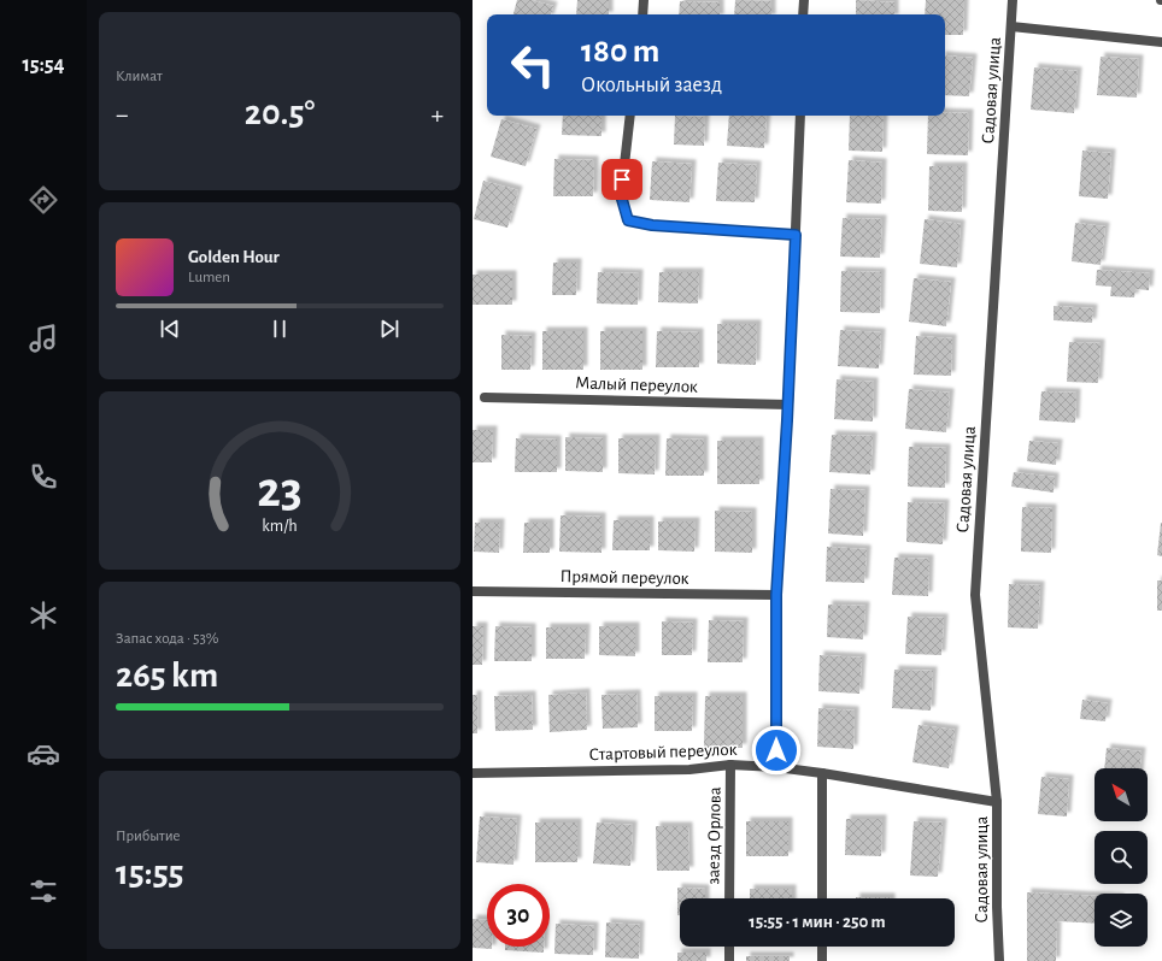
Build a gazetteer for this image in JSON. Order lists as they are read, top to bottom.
{
  "streets": {
    "street": [
      "Садовая улица",
      "Малый переулок",
      "Прямой переулок",
      "Стартовый переулок",
      "заезд Орлова"
    ]
  },
  "crossings": [
    ["Садовая улица", "Стартовый переулок"],
    ["Стартовый переулок", "заезд Орлова"]
  ],
  "north": "top left",
  "page": {
    "tabs": "15:54",
    "tile": [
      "Климат",
      ["Запас хода · 53%", "265 km"],
      ["Прибытие", "15:55"]
    ],
    "turn": ["180 m", "Окольный заезд"],
    "heat": ["−", "20.5°", "+"],
    "song": ["Golden Hour", "Lumen"],
    "limit": "30",
    "trip": "15:55 · 1 мин · 250 m",
    "gauge": ["23", "km/h"]
  }
}
